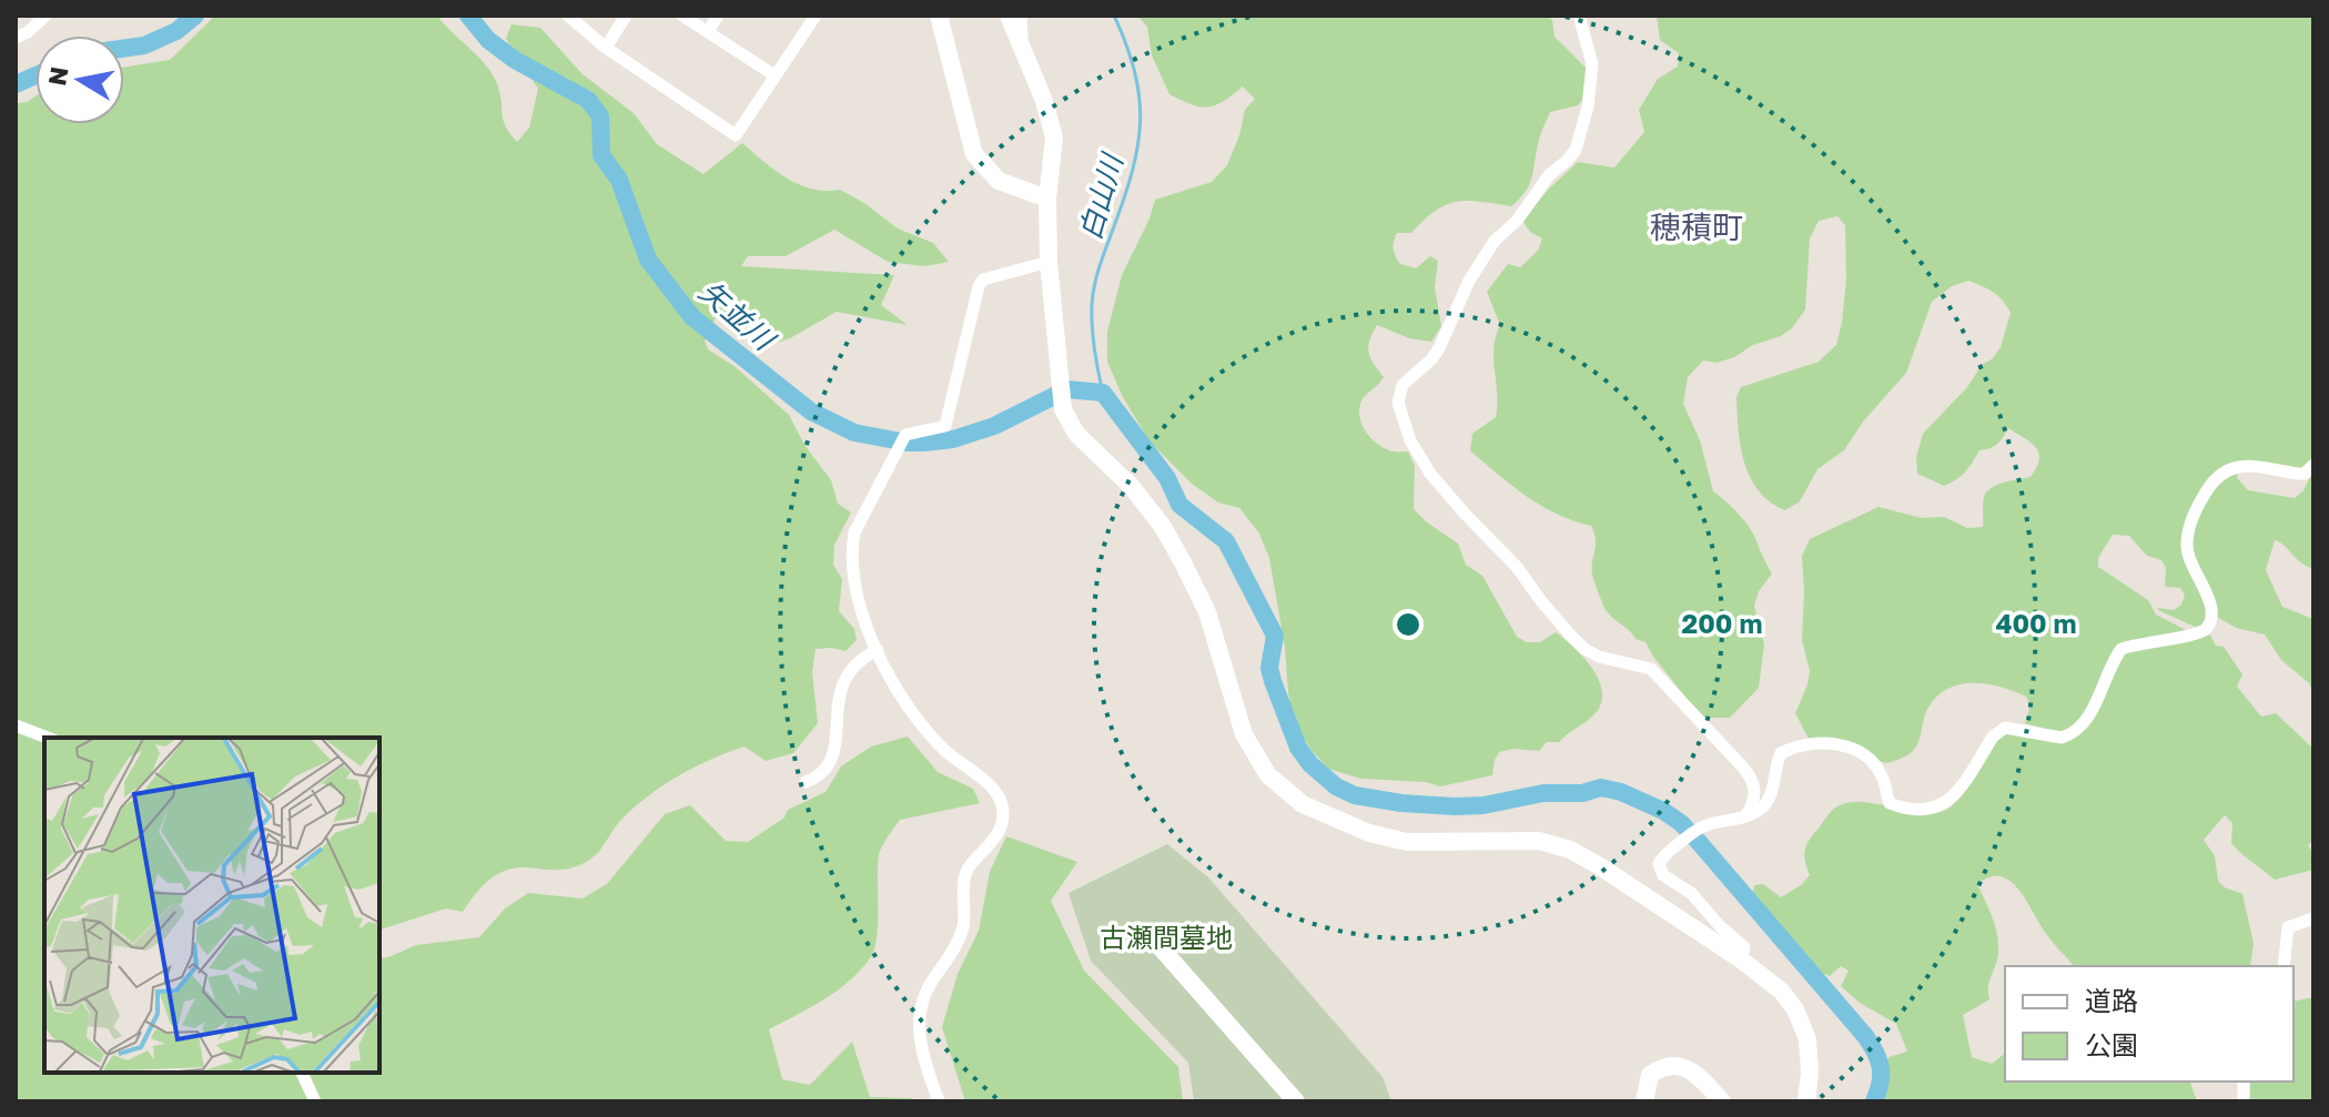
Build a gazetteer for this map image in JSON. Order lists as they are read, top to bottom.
{
  "districts": ["穂積町"],
  "water": ["白山川", "矢並川"],
  "parks": ["古瀬間墓地"],
  "legend": ["道路", "公園"],
  "north": "left",
  "rings": ["200 m", "400 m"]
}
